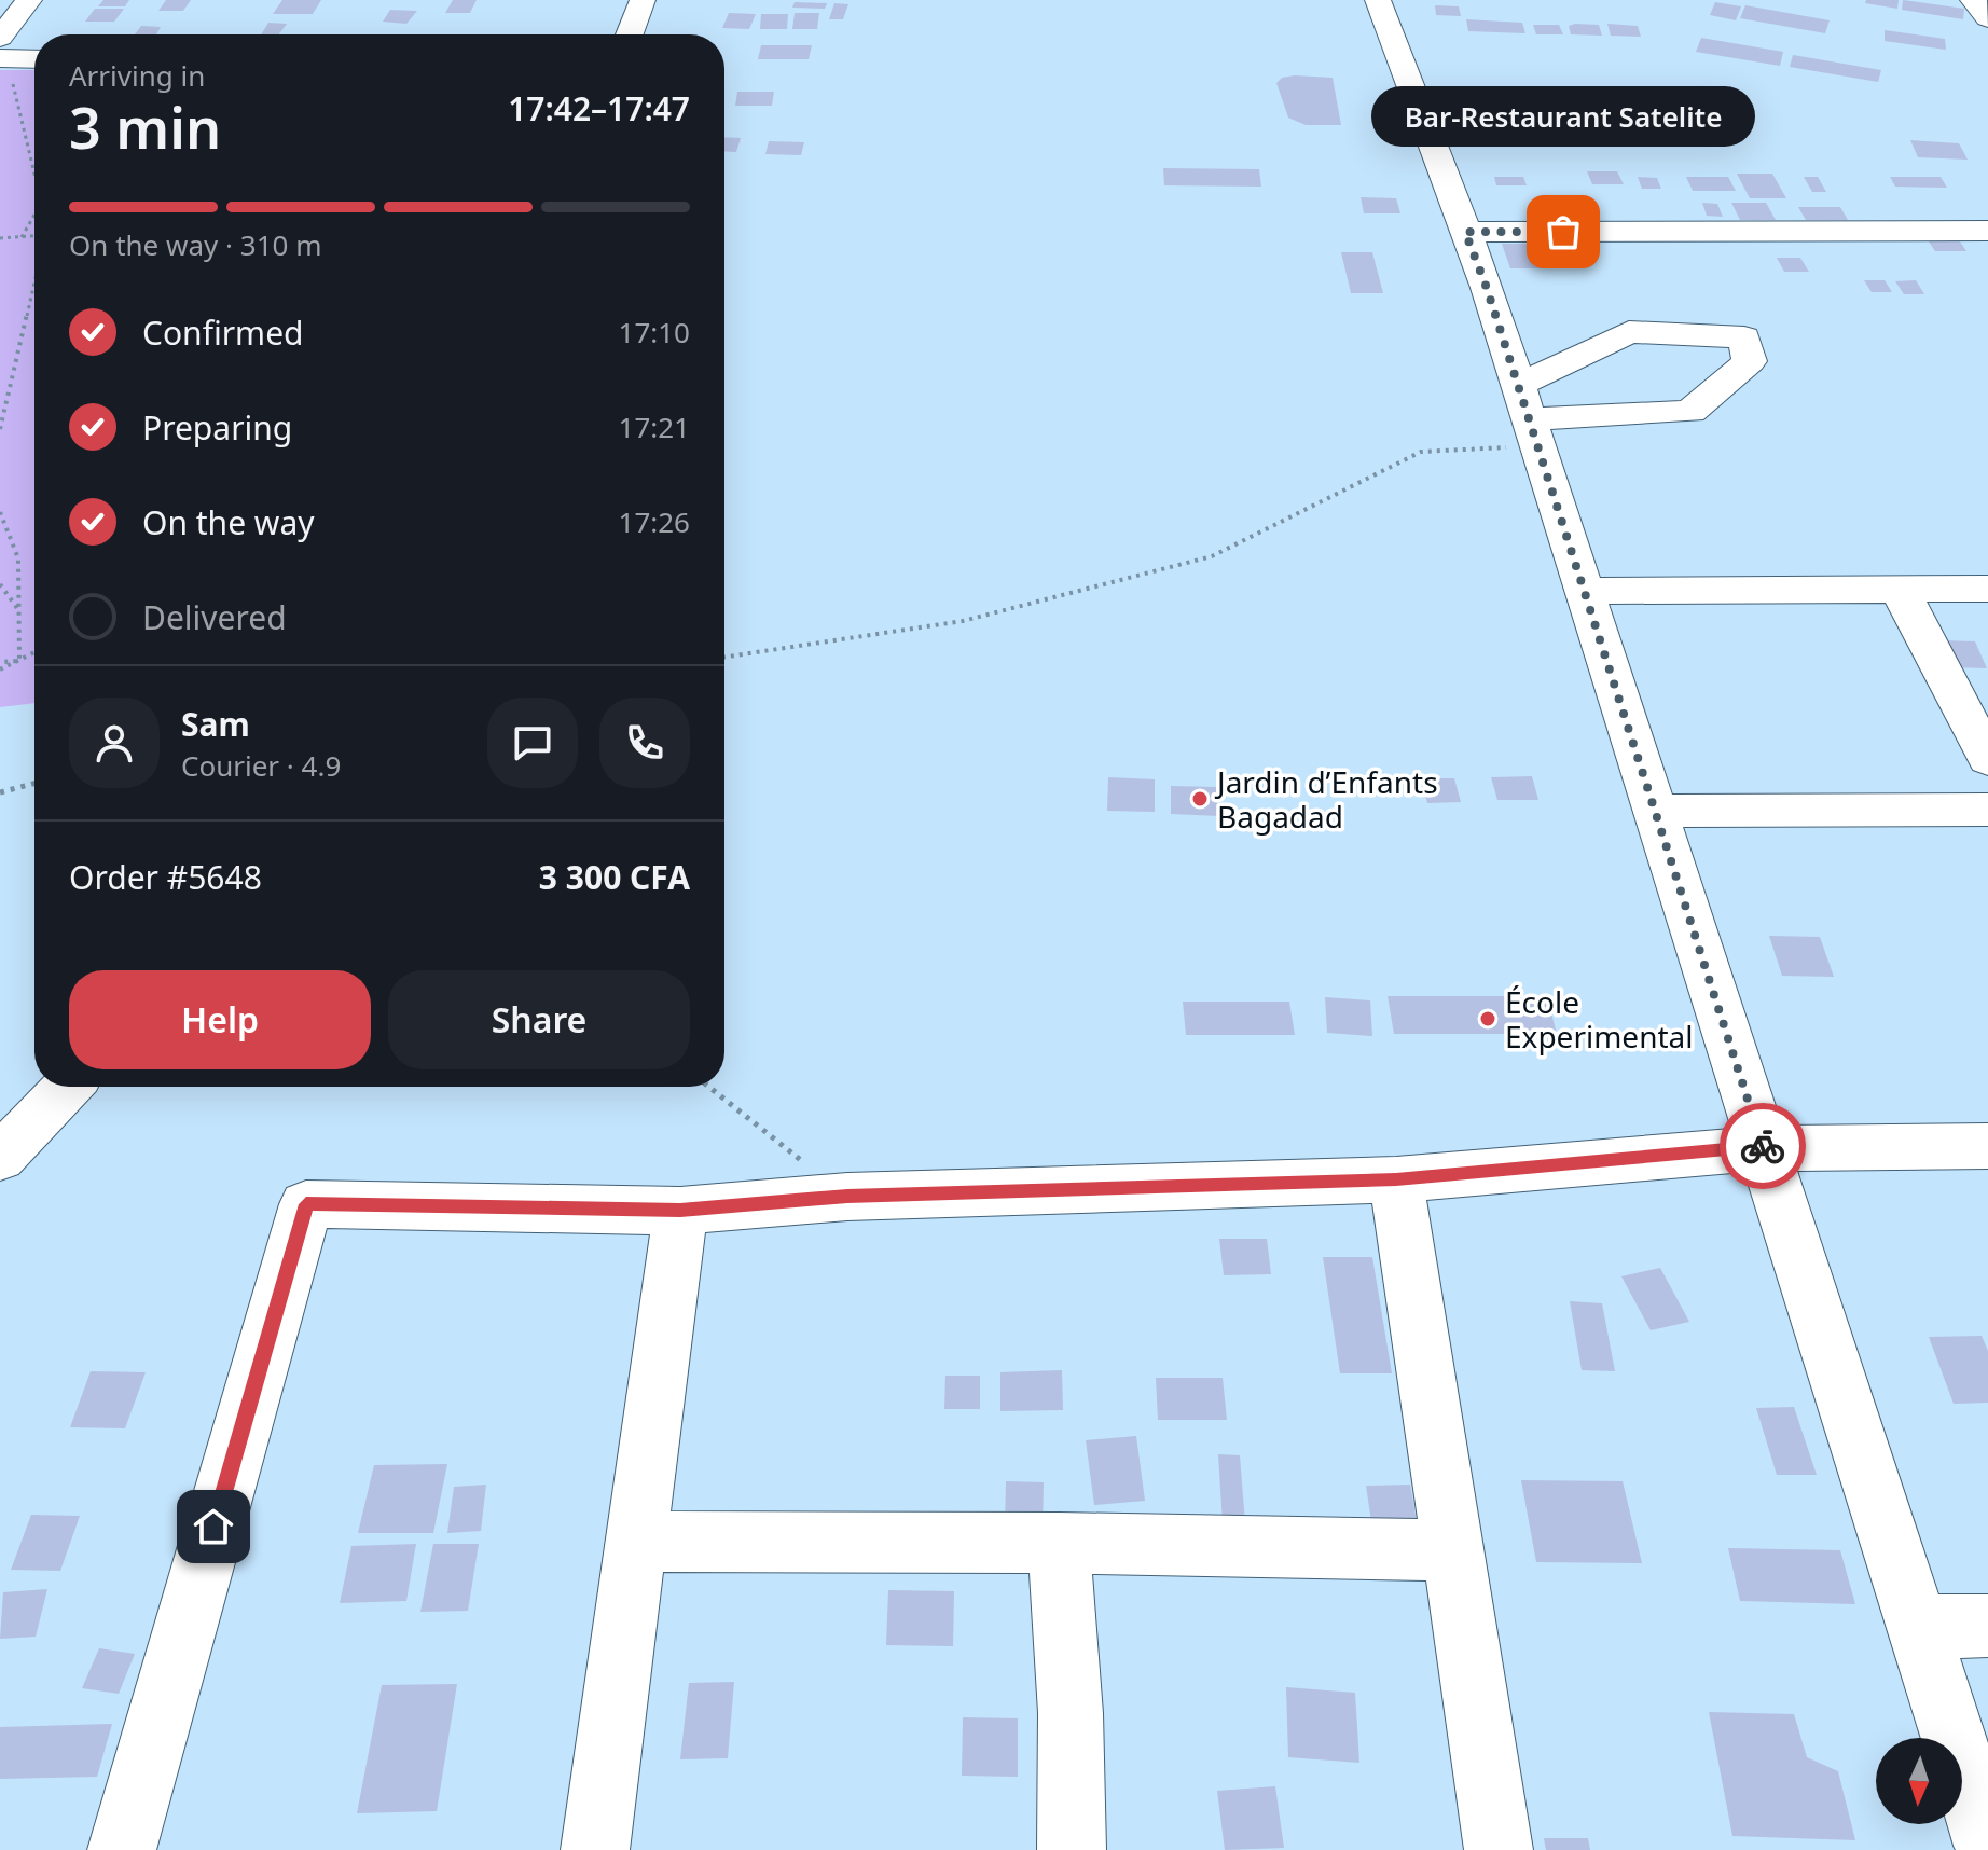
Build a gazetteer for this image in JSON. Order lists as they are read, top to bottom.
{
  "places": ["Bar-Restaurant Satelite", "Jardin d’Enfants Bagadad", "École Experimental"],
  "north": "bottom",
  "page": {
    "heading": ["3 min", "Arriving in", "17:42–17:47"],
    "panel": [
      "Sam",
      "Courier · 4.9",
      "Order #5648",
      "3 300 CFA"
    ],
    "bubble": "Bar-Restaurant Satelite",
    "bar": "On the way · 310 m",
    "list": [
      ["Confirmed", "17:10"],
      ["Preparing", "17:21"],
      ["On the way", "17:26"],
      "Delivered"
    ],
    "buttons": ["Help", "Share"]
  }
}
